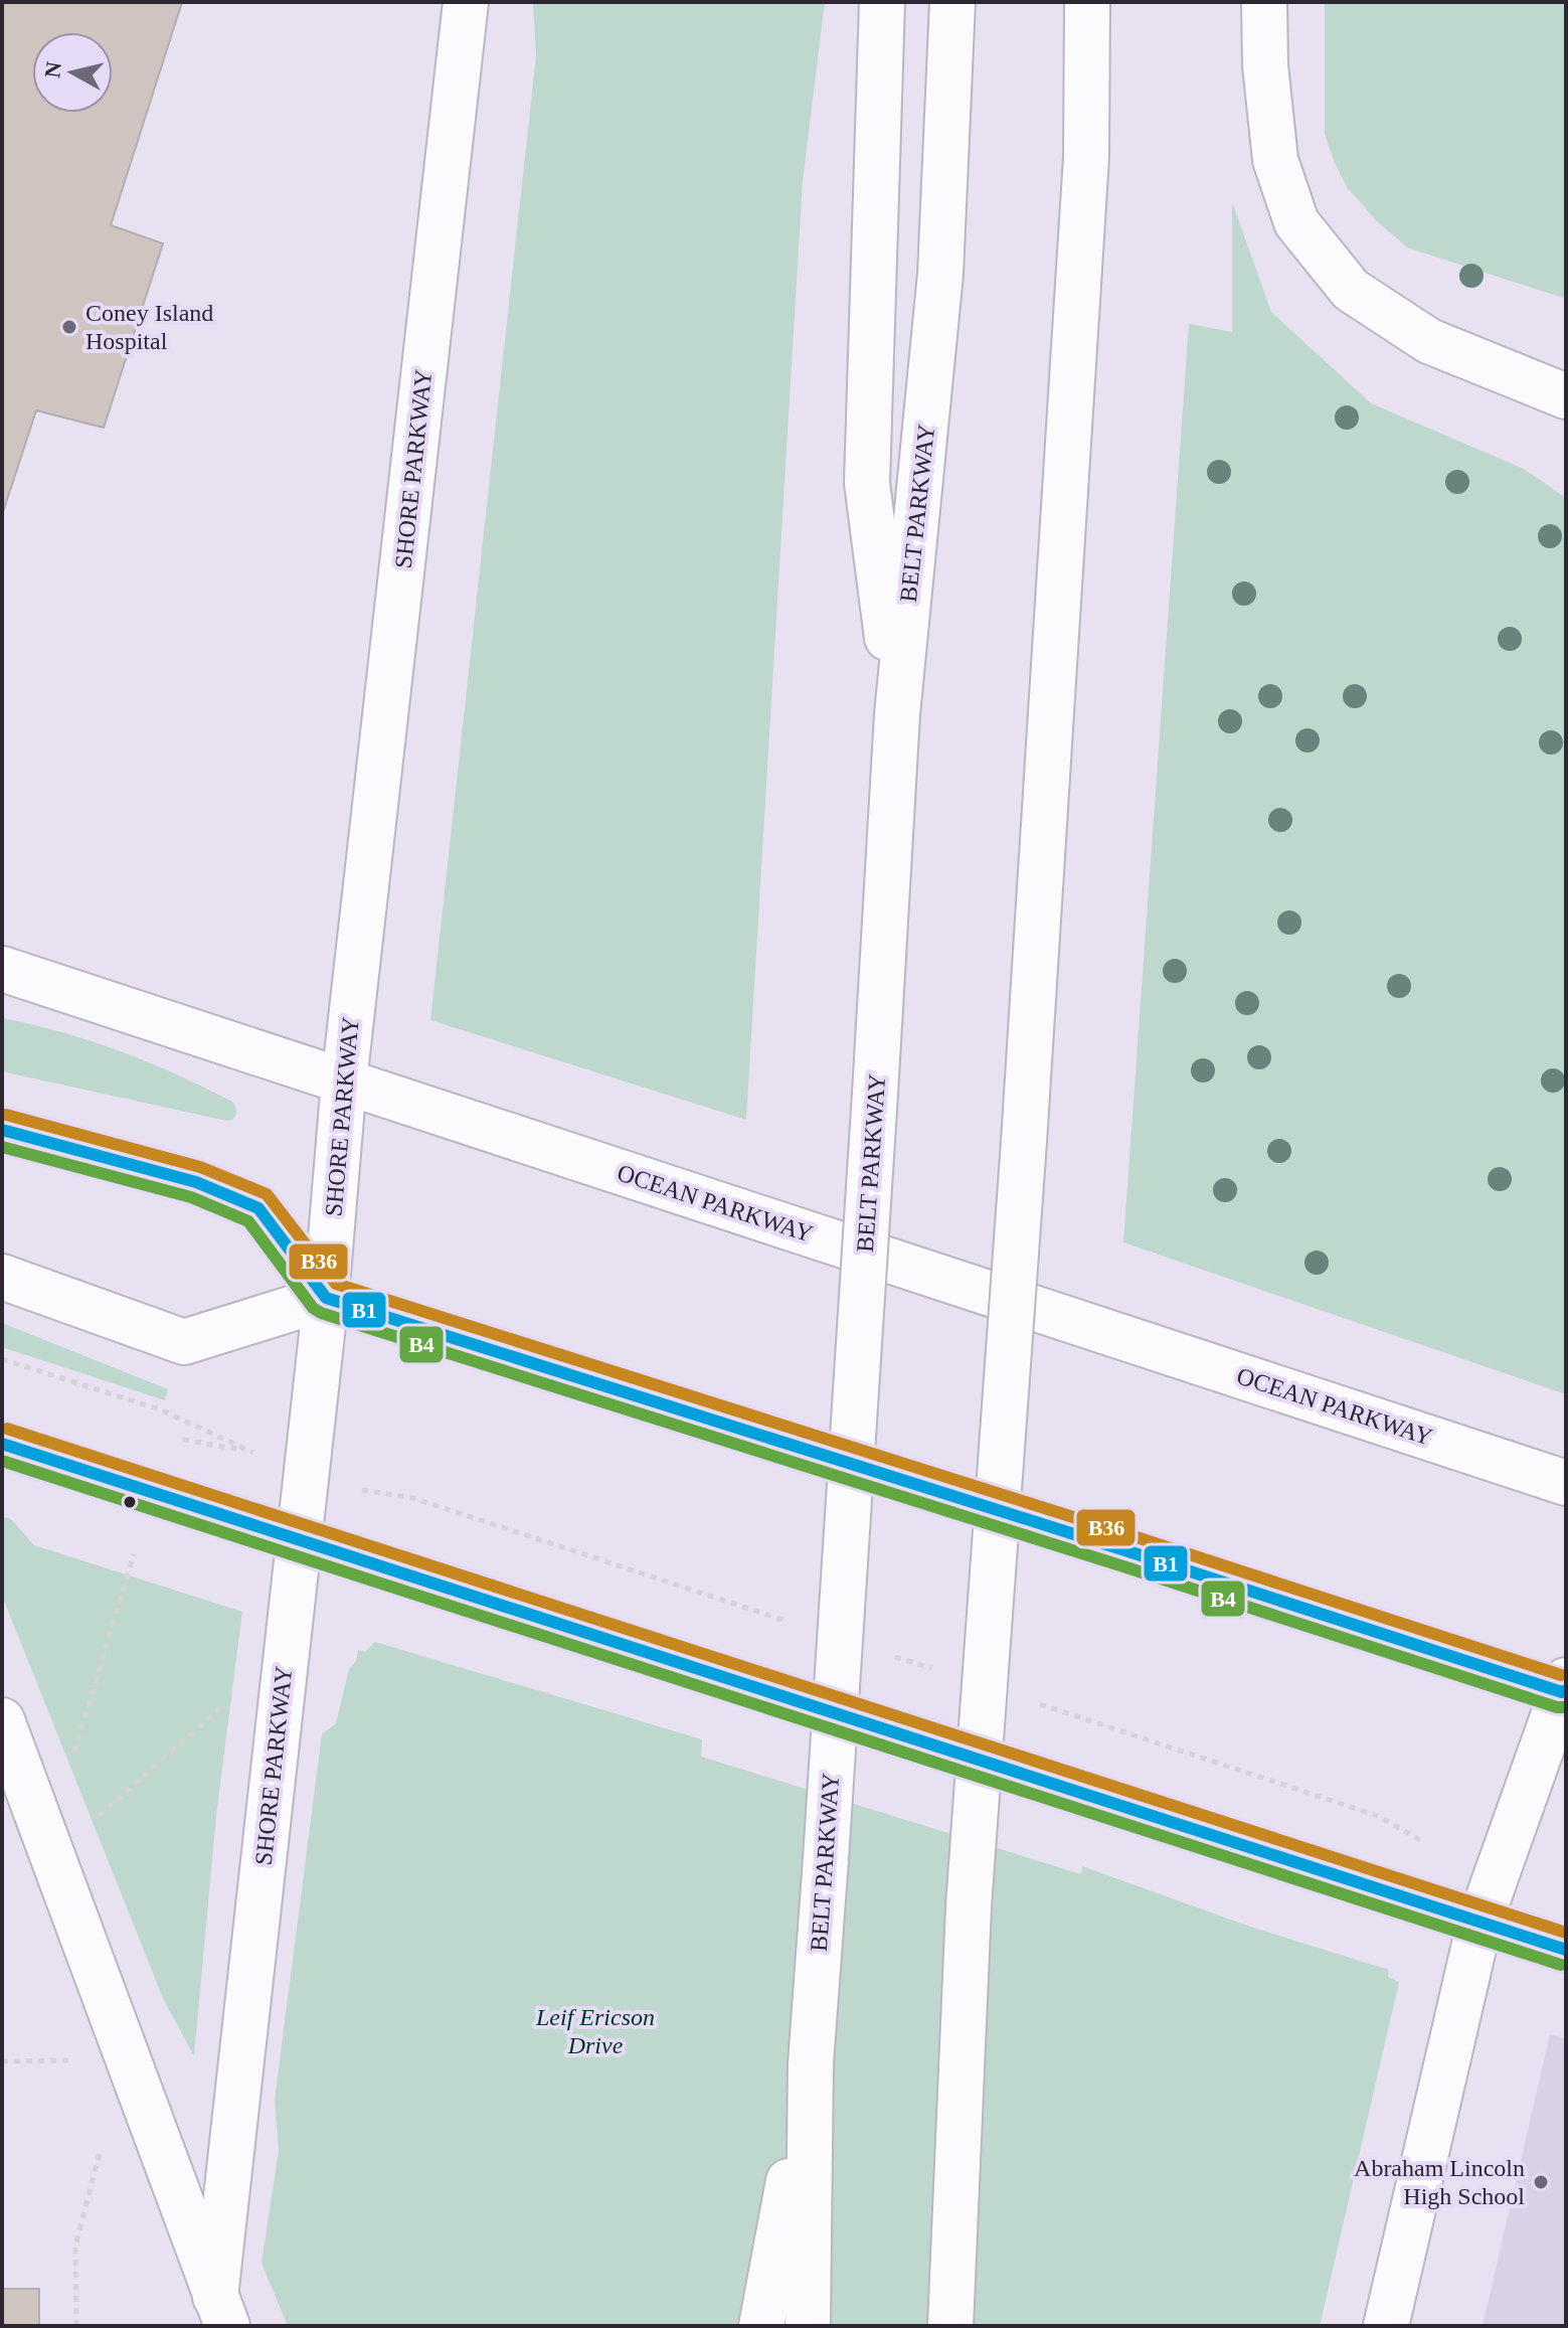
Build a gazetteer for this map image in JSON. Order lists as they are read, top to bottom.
{
  "streets": {
    "main road": ["SHORE PARKWAY", "BELT PARKWAY", "OCEAN PARKWAY"]
  },
  "crossings": [
    ["SHORE PARKWAY", "OCEAN PARKWAY"]
  ],
  "parks": ["Leif Ericson Drive"],
  "places": ["Coney Island Hospital", "Abraham Lincoln High School"],
  "lines": ["transit line B36", "transit line B1", "transit line B4"],
  "north": "left"
}
